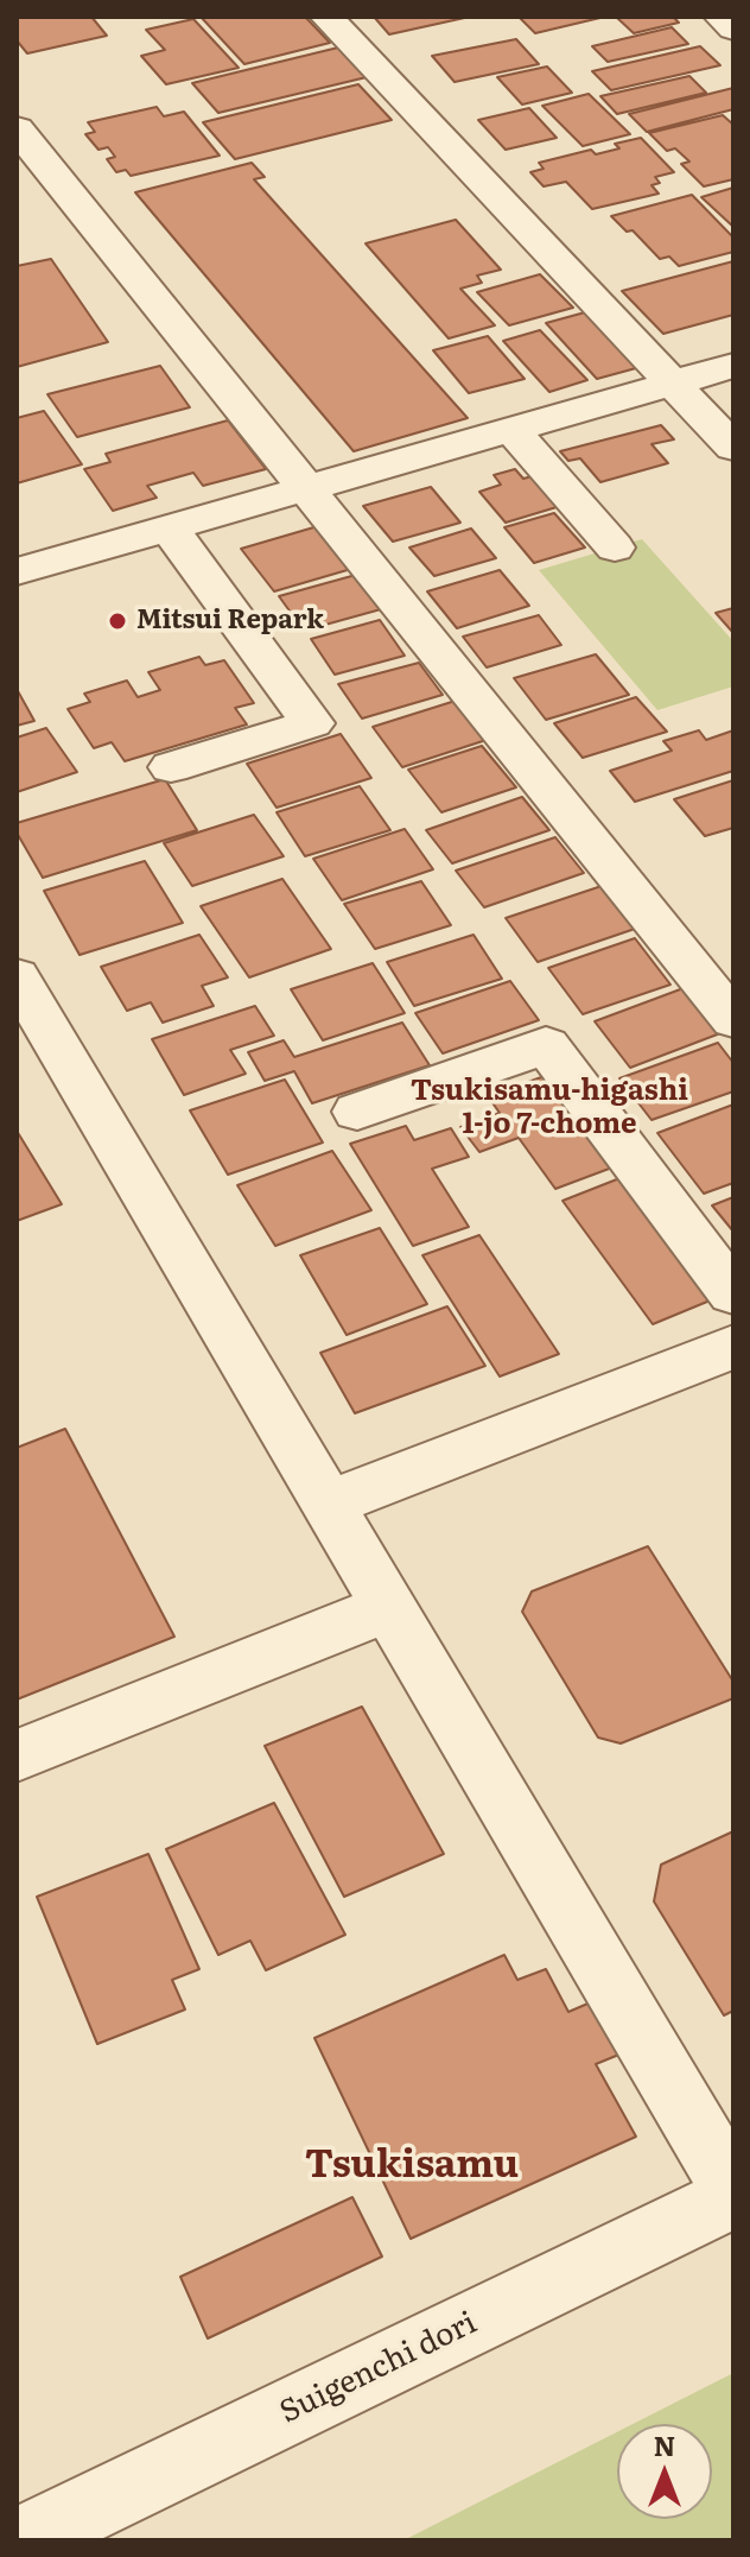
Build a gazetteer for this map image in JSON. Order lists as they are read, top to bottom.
{
  "streets": {
    "street": ["Suigenchi dori"]
  },
  "districts": ["Tsukisamu-higashi 1-jo 7-chome", "Tsukisamu"],
  "places": ["Mitsui Repark"],
  "north": "top"
}
